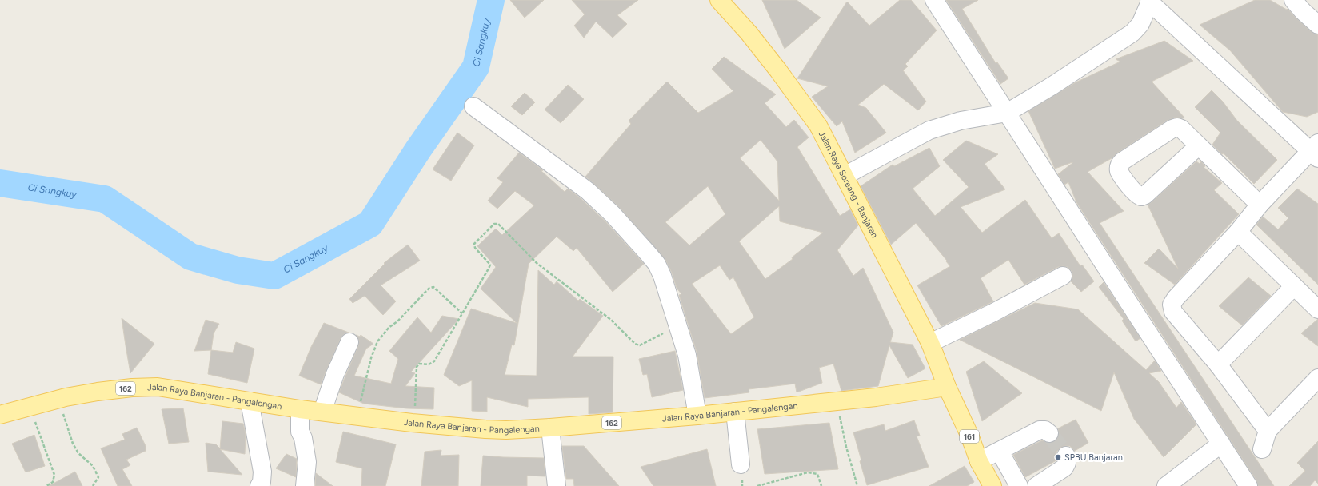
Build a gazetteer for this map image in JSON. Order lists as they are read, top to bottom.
{
  "streets": {
    "main road": [
      "Jalan Raya Soreang - Banjaran",
      "162",
      "Jalan Raya Banjaran - Pangalengan",
      "161"
    ]
  },
  "crossings": [
    ["Jalan Raya Soreang - Banjaran", "Jalan Raya Banjaran - Pangalengan"],
    ["Jalan Raya Soreang - Banjaran", "161"],
    ["Jalan Raya Banjaran - Pangalengan", "161"]
  ],
  "water": ["Ci Sangkuy"],
  "places": ["SPBU Banjaran"]
}
